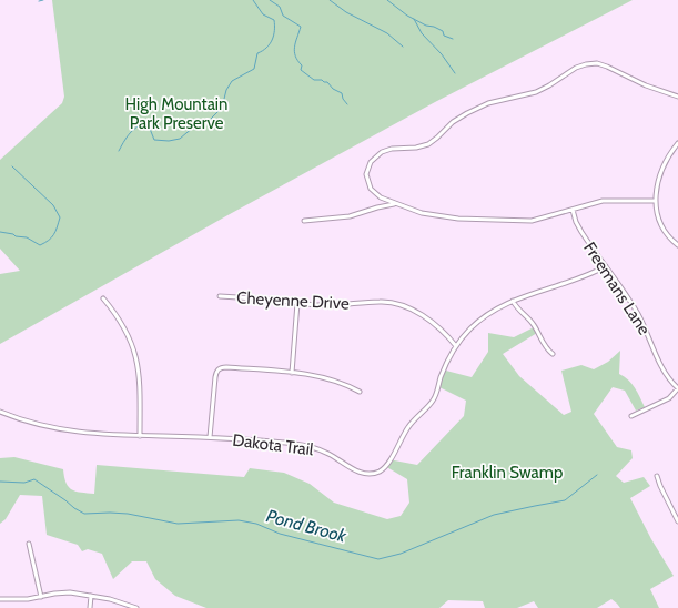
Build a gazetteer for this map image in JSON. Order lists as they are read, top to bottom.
{
  "streets": {
    "street": ["Freemans Lane", "Cheyenne Drive", "Dakota Trail"]
  },
  "crossings": [
    ["Freemans Lane", "Dakota Trail"],
    ["Cheyenne Drive", "Dakota Trail"]
  ],
  "water": ["Pond Brook"],
  "parks": ["High Mountain Park Preserve", "Franklin Swamp"]
}
